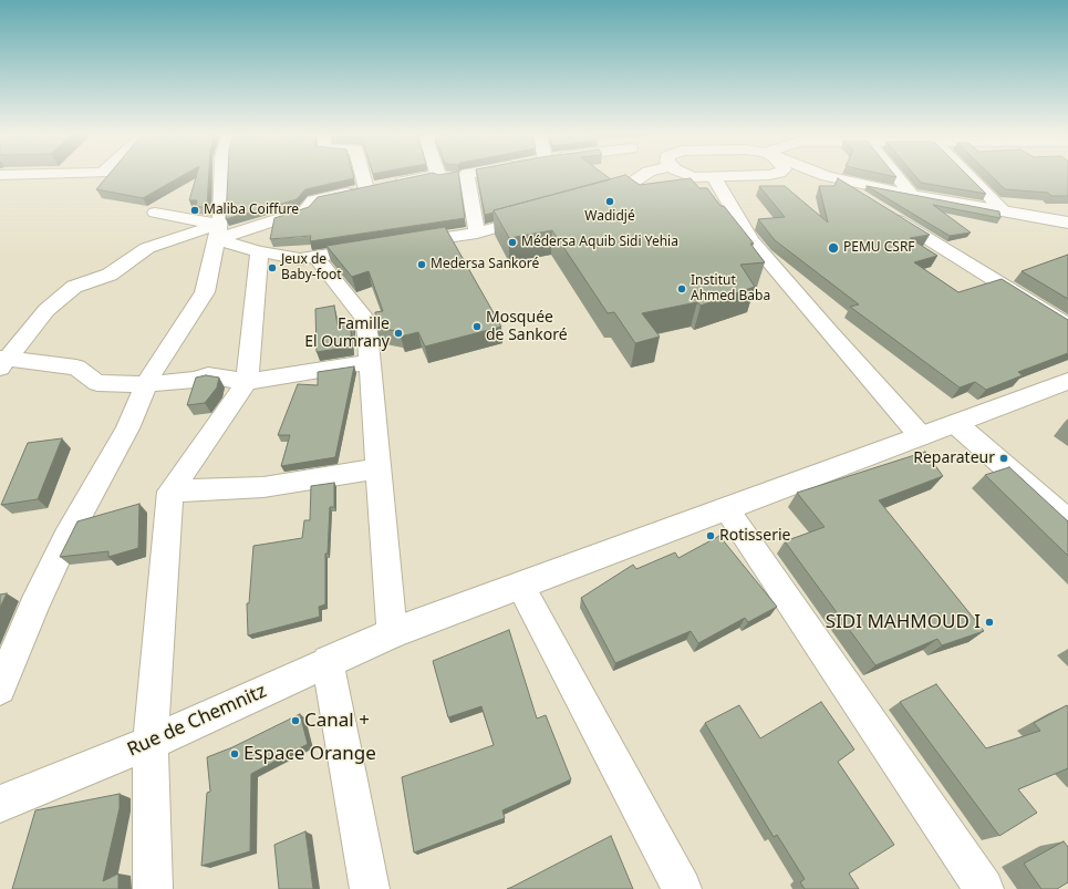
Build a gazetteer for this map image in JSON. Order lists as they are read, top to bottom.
{
  "streets": {
    "street": ["Rue de Chemnitz"]
  },
  "places": [
    "Wadidjé",
    "Maliba Coiffure",
    "Médersa Aquib Sidi Yehia",
    "PEMU CSRF",
    "Medersa Sankoré",
    "Jeux de Baby-foot",
    "Institut Ahmed Baba",
    "Mosquée de Sankoré",
    "Famille El Oumrany",
    "Reparateur",
    "Rotisserie",
    "SIDI MAHMOUD I",
    "Canal +",
    "Espace Orange"
  ]
}
